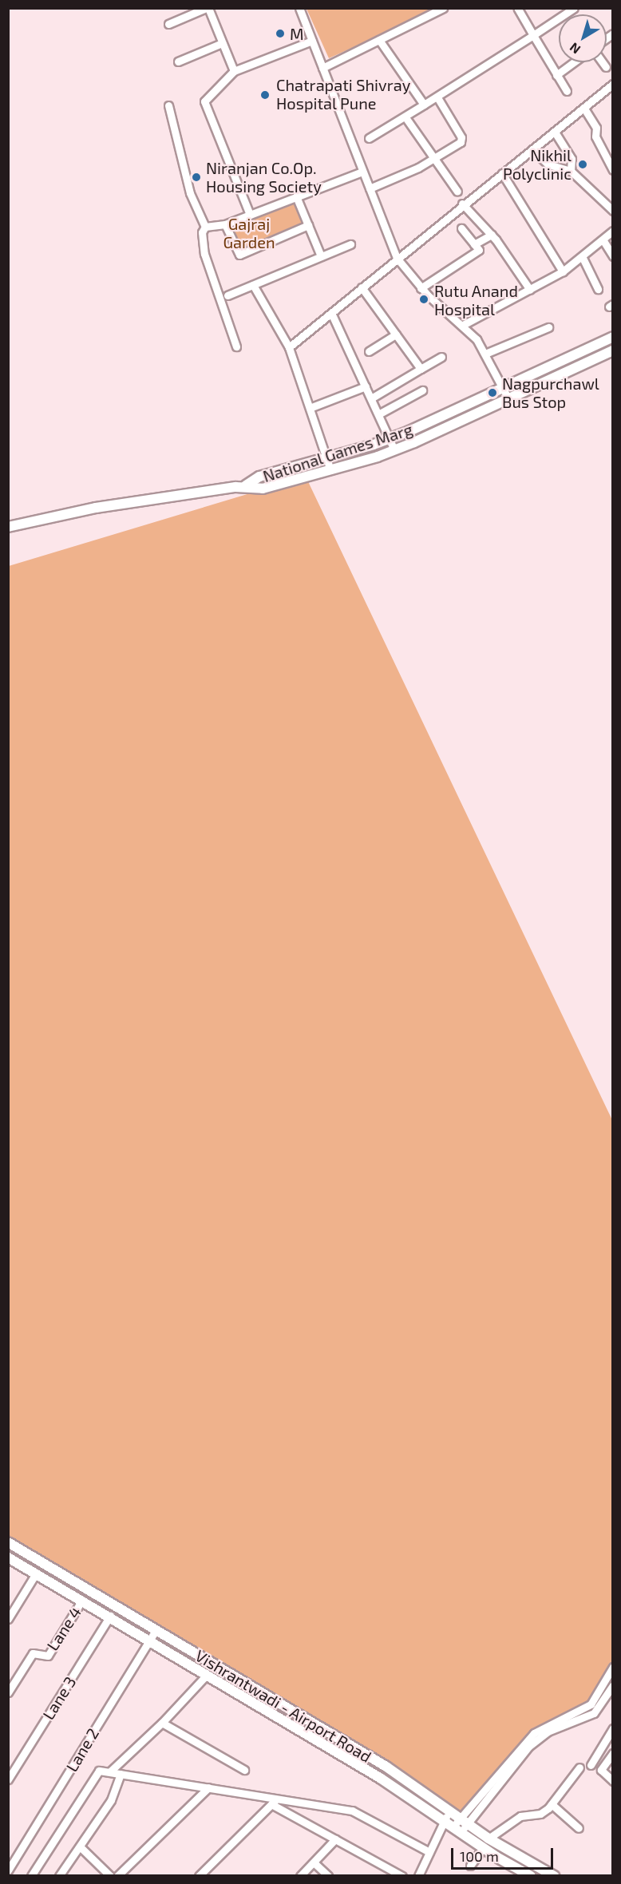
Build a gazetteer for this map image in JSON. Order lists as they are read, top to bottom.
{
  "streets": {
    "main road": ["National Games Marg", "Vishrantwadi - Airport Road"],
    "street": ["Lane 4", "Lane 3", "Lane 2"]
  },
  "crossings": [
    ["Lane 4", "Vishrantwadi - Airport Road"],
    ["Lane 3", "Vishrantwadi - Airport Road"],
    ["Vishrantwadi - Airport Road", "Lane 2"]
  ],
  "parks": ["Gajraj Garden"],
  "places": [
    "M",
    "Chatrapati Shivray Hospital Pune",
    "Nikhil Polyclinic",
    "Niranjan Co.Op. Housing Society",
    "Rutu Anand Hospital",
    "Nagpurchawl Bus Stop"
  ],
  "scale_bar": "100 m",
  "north": "bottom left"
}
